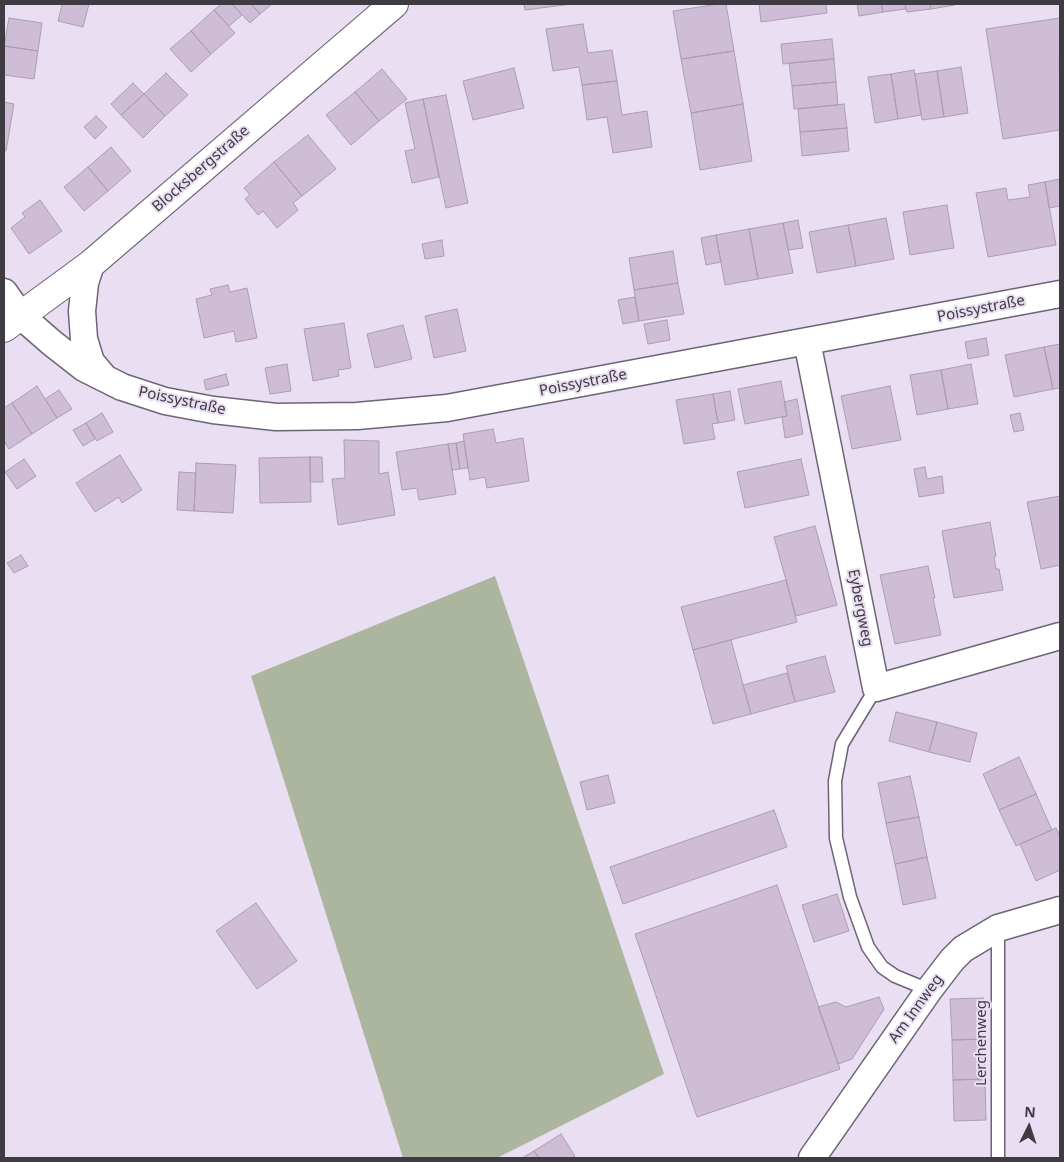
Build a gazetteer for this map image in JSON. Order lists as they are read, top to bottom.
{
  "streets": {
    "main road": ["Blocksbergstraße"],
    "street": ["Poissystraße", "Eybergweg", "Am Innweg"],
    "lane": ["Lerchenweg"]
  },
  "crossings": [
    ["Blocksbergstraße", "Poissystraße"],
    ["Poissystraße", "Eybergweg"],
    ["Am Innweg", "Lerchenweg"]
  ],
  "north": "top"
}
